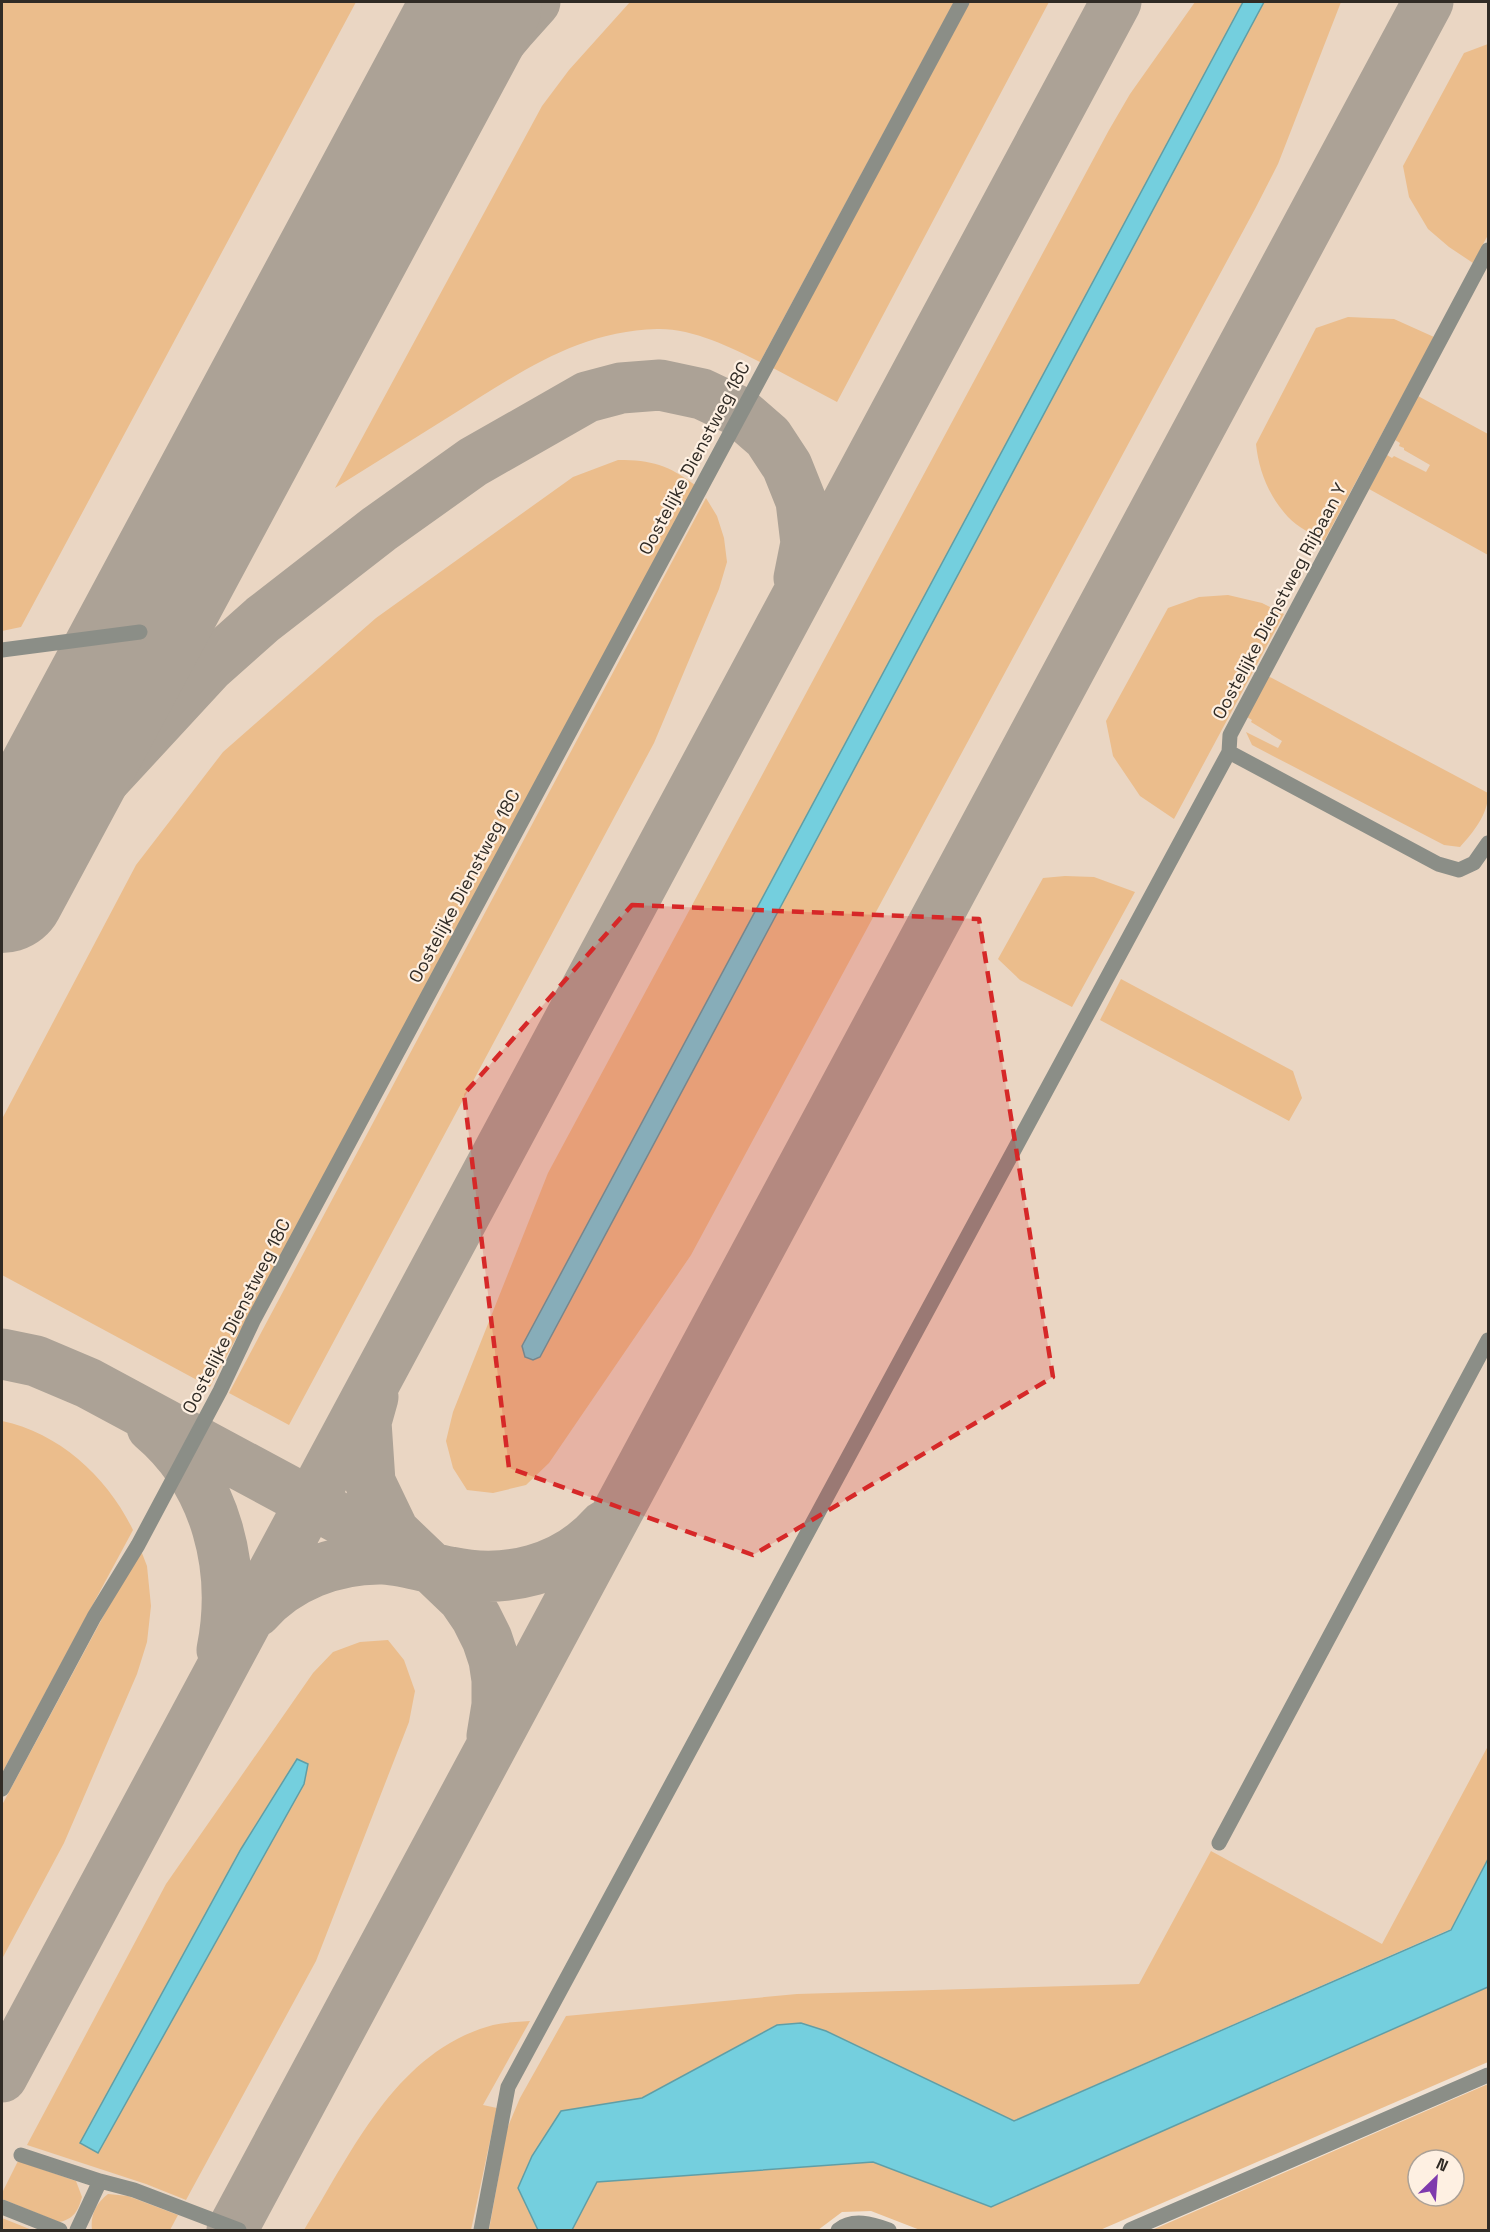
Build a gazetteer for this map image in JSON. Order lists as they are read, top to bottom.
{
  "streets": {
    "lane": ["Oostelijke Dienstweg 18C", "Oostelijke Dienstweg Rijbaan Y"]
  },
  "north": "top right"
}
